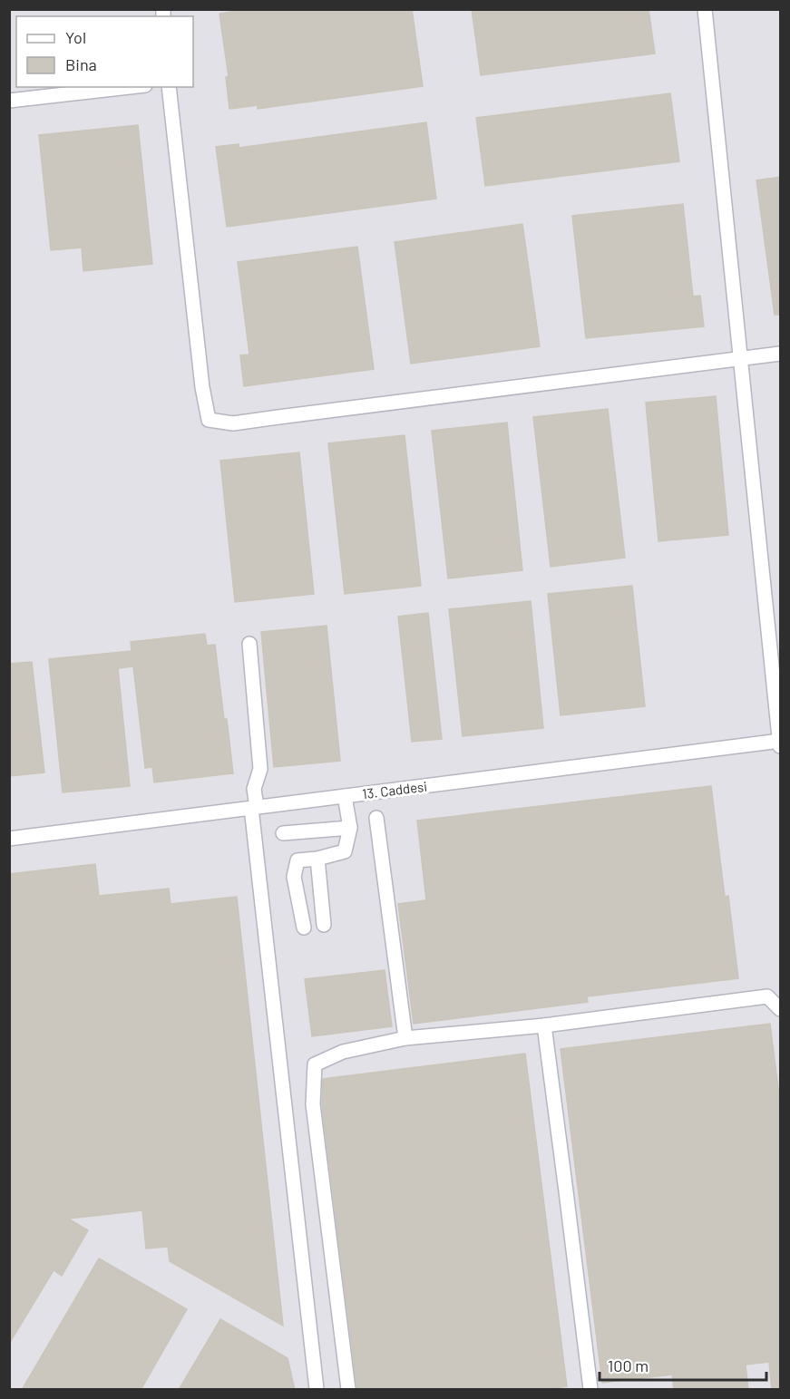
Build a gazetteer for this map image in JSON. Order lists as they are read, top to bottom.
{
  "streets": {
    "street": ["13. Caddesi"]
  },
  "legend": ["Yol", "Bina"],
  "scale_bar": "100 m"
}
